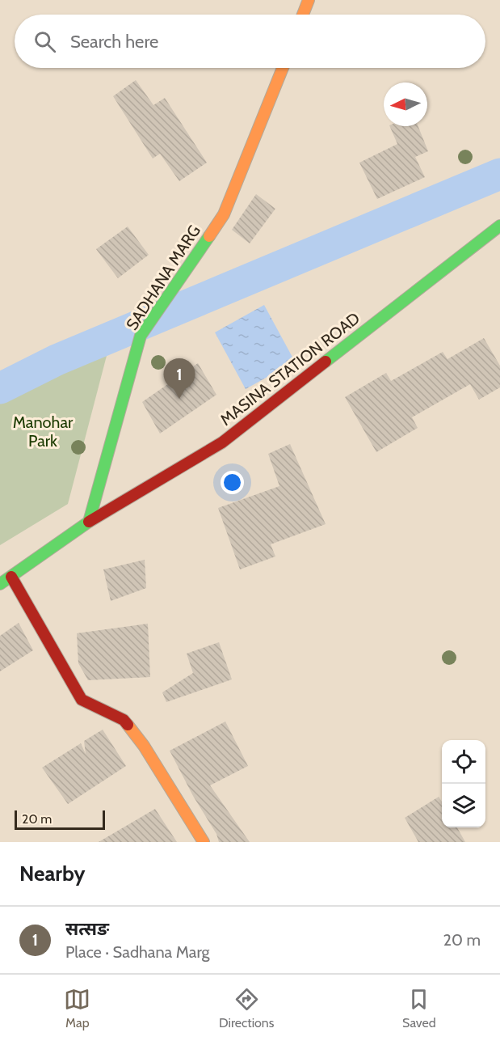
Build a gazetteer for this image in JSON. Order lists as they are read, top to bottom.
{
  "streets": {
    "street": ["SADHANA MARG", "MASINA STATION ROAD"]
  },
  "crossings": [
    ["SADHANA MARG", "MASINA STATION ROAD"]
  ],
  "parks": ["Manohar Park"],
  "scale_bar": "20 m",
  "north": "left",
  "page": {
    "search": "Search here",
    "pins": "1",
    "scale": "20 m",
    "heading": "Nearby",
    "list": [
      {
        "mark": "1",
        "name": "सत्सङ",
        "note": "Place · Sadhana Marg",
        "value": "20 m"
      }
    ],
    "nav": ["Map", "Directions", "Saved"]
  }
}
